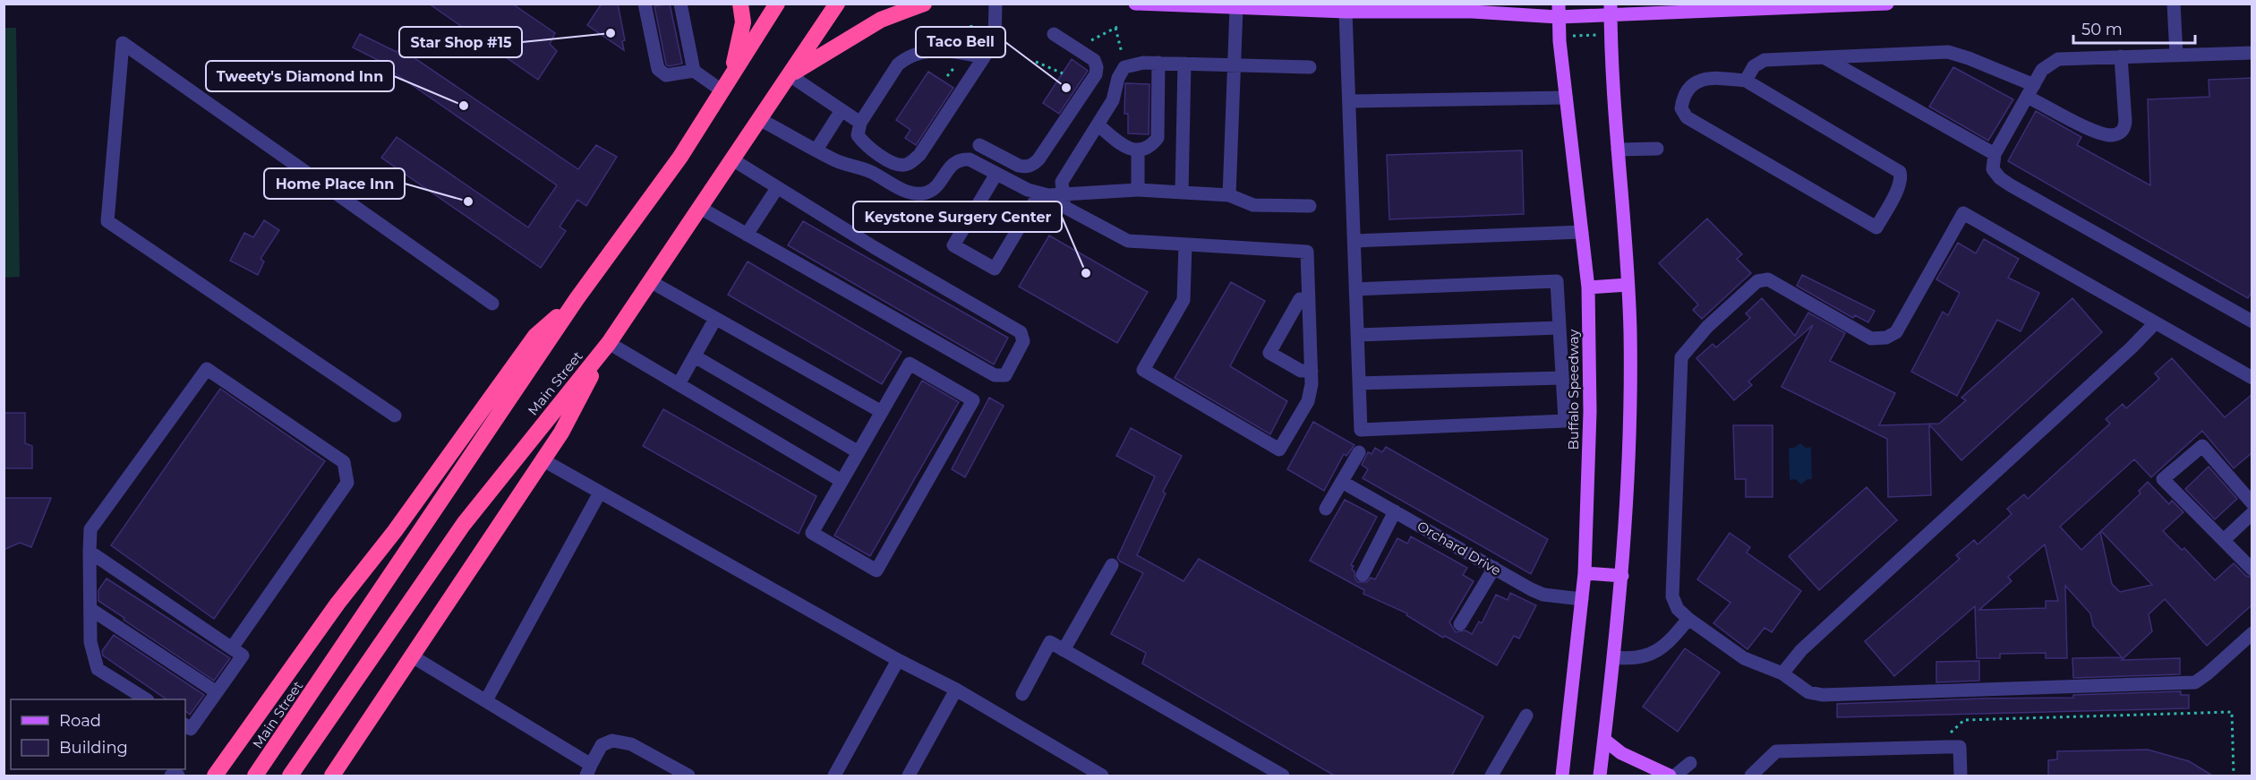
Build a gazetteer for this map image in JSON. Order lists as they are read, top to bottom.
{
  "streets": {
    "highway": ["Main Street"],
    "main road": ["Buffalo Speedway"],
    "street": ["Orchard Drive"]
  },
  "crossings": [
    ["Buffalo Speedway", "Orchard Drive"]
  ],
  "places": [
    "Star Shop #15",
    "Taco Bell",
    "Tweety's Diamond Inn",
    "Home Place Inn",
    "Keystone Surgery Center"
  ],
  "legend": ["Road", "Building"],
  "scale_bar": "50 m"
}
